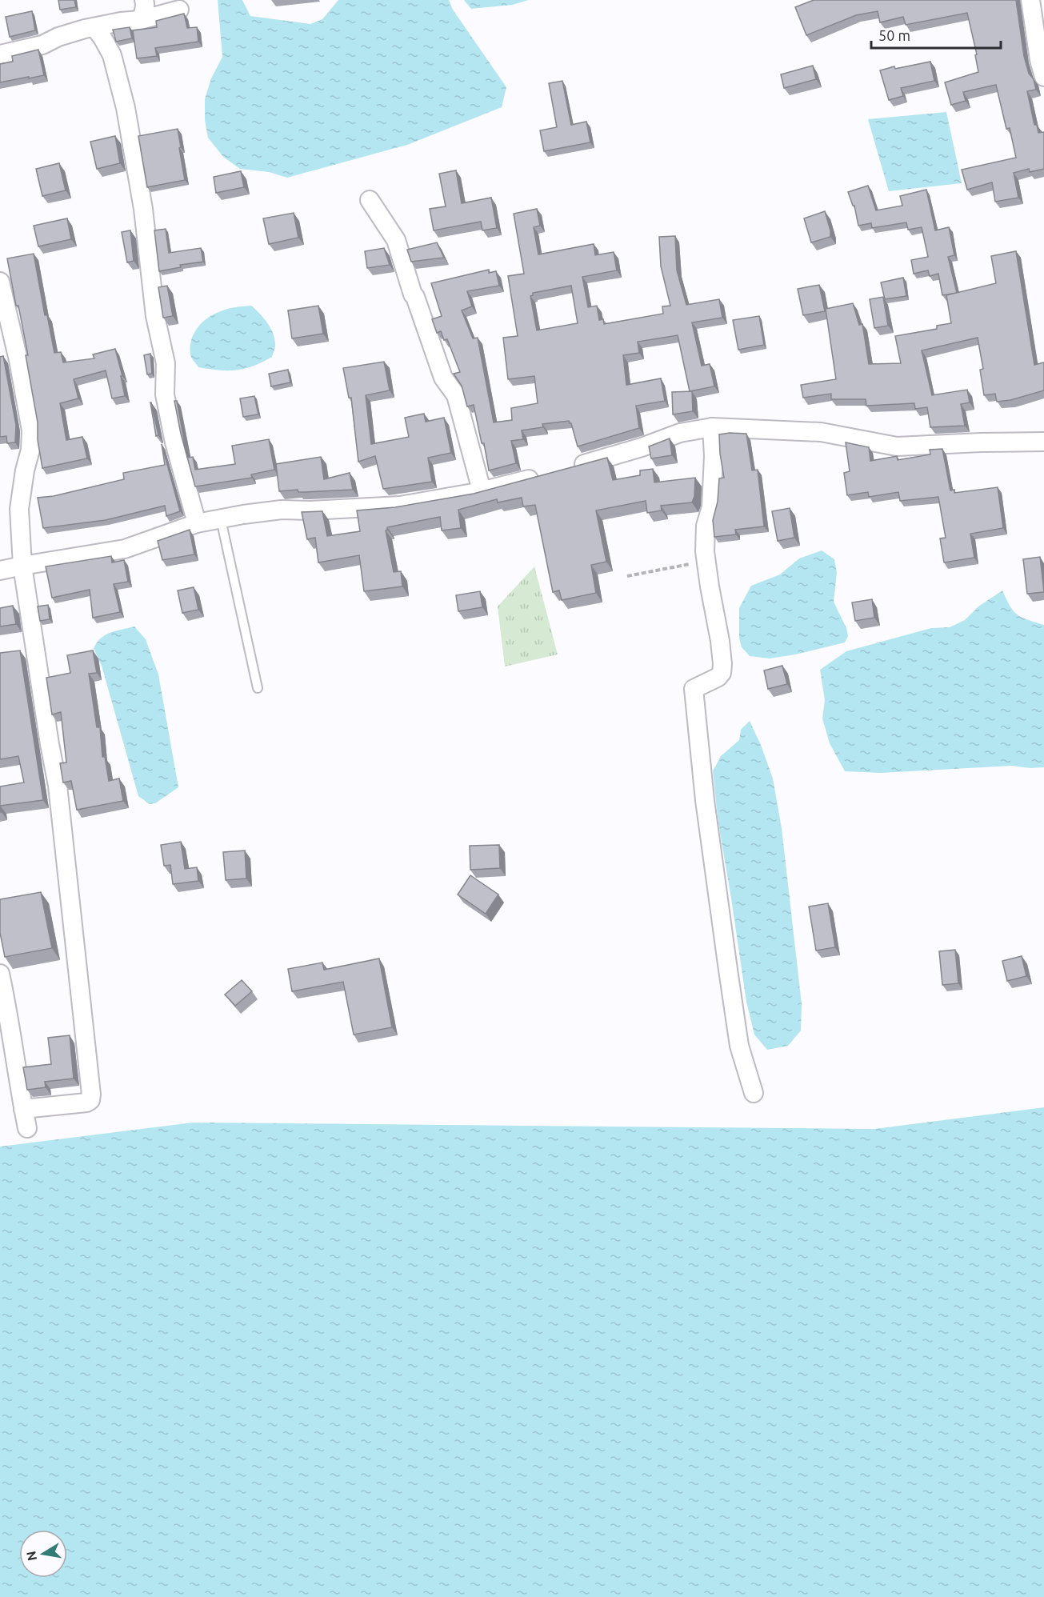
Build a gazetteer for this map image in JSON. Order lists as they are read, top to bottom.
{
  "scale_bar": "50 m",
  "north": "left"
}
